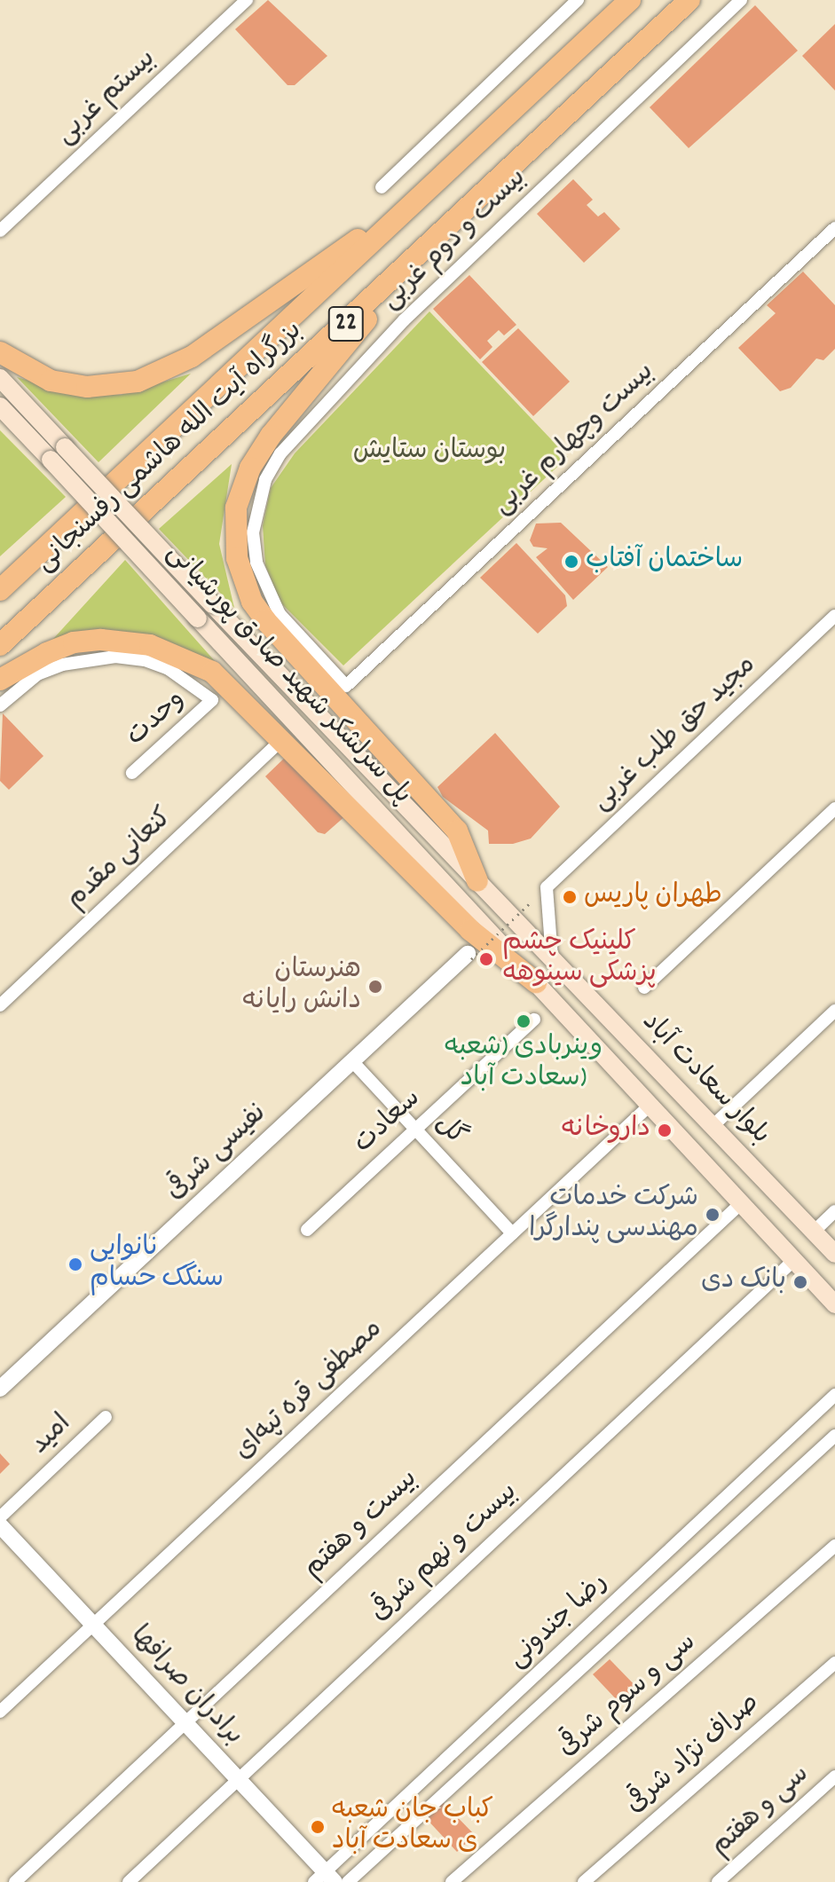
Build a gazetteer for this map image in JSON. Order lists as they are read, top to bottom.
{
  "streets": {
    "highway": ["22", "بزرگراه آیت الله هاشمی رفسنجانی"],
    "main road": ["پل سرلشکر شهید صادق پورشیانی", "بلوار سعادت آباد"],
    "street": [
      "بیستم غربی",
      "بیست و دوم غربی",
      "بیست وچهارم غربی",
      "وحدت",
      "مجید حق طلب غربی",
      "کنعانی مقدم",
      "سعادت",
      "گل",
      "نفیسی شرقی",
      "مصطفی قره تپه‌ای",
      "امید",
      "بیست و هفتم",
      "بیست و نهم شرقی",
      "رضا جندونی",
      "برادران صرافها",
      "سی و سوم شرقی",
      "صراف‌ نژاد شرقی",
      "سی و هفتم"
    ]
  },
  "crossings": [
    ["بیست و دوم غربی", "بیست وچهارم غربی"],
    ["پل سرلشکر شهید صادق پورشیانی", "بلوار سعادت آباد"],
    ["مجید حق طلب غربی", "بلوار سعادت آباد"],
    ["بلوار سعادت آباد", "مصطفی قره تپه‌ای"],
    ["بلوار سعادت آباد", "بیست و هفتم"],
    ["بلوار سعادت آباد", "بیست و نهم شرقی"],
    ["سعادت", "گل"],
    ["گل", "نفیسی شرقی"],
    ["گل", "مصطفی قره تپه‌ای"],
    ["مصطفی قره تپه‌ای", "برادران صرافها"],
    ["بیست و هفتم", "برادران صرافها"],
    ["بیست و نهم شرقی", "برادران صرافها"],
    ["رضا جندونی", "برادران صرافها"]
  ],
  "parks": ["بوستان ستایش"],
  "places": [
    "ساختمان آفتاب",
    "طهران پاریس",
    "کلینیک چشم پزشکی سینوهه",
    "هنرستان دانش رایانه",
    "وینربادی (شعبه سعادت آباد)",
    "داروخانه",
    "شرکت خدمات مهندسى پندارگرا",
    "نانوایی سنگک حسام",
    "بانک دی",
    "کباب جان شعبه ی سعادت آباد"
  ]
}
